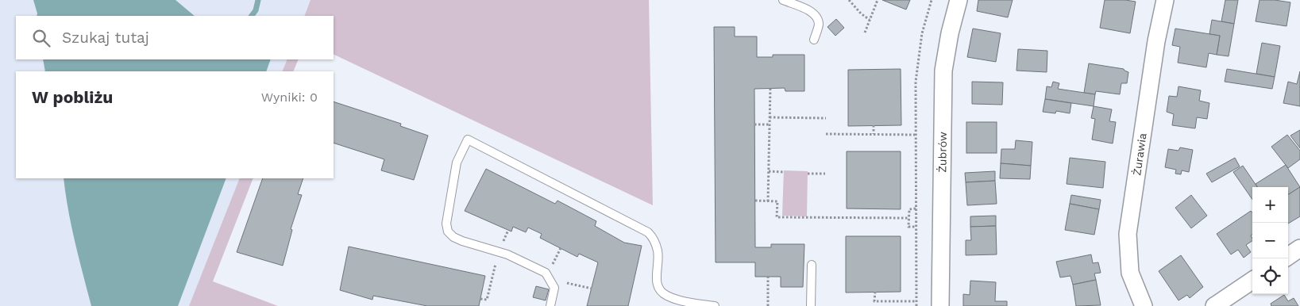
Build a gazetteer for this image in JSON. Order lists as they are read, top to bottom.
{
  "streets": {
    "street": ["Żubrów", "Żurawia"]
  },
  "page": {
    "search": "Szukaj tutaj",
    "heading": ["W pobliżu", "Wyniki: 0"],
    "map_buttons": ["+", "−"]
  }
}
